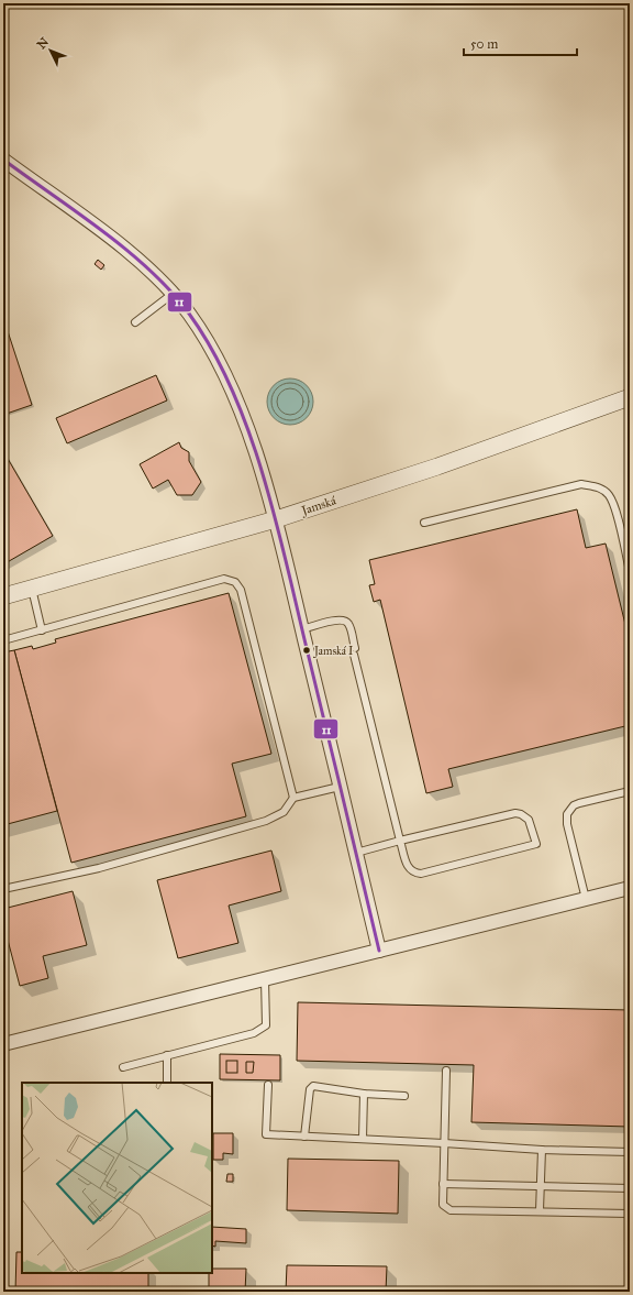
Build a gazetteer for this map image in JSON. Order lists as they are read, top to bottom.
{
  "streets": {
    "street": ["Jamská"]
  },
  "places": ["Jamská I"],
  "lines": ["transit line 11"],
  "scale_bar": "50 m",
  "north": "top left"
}
